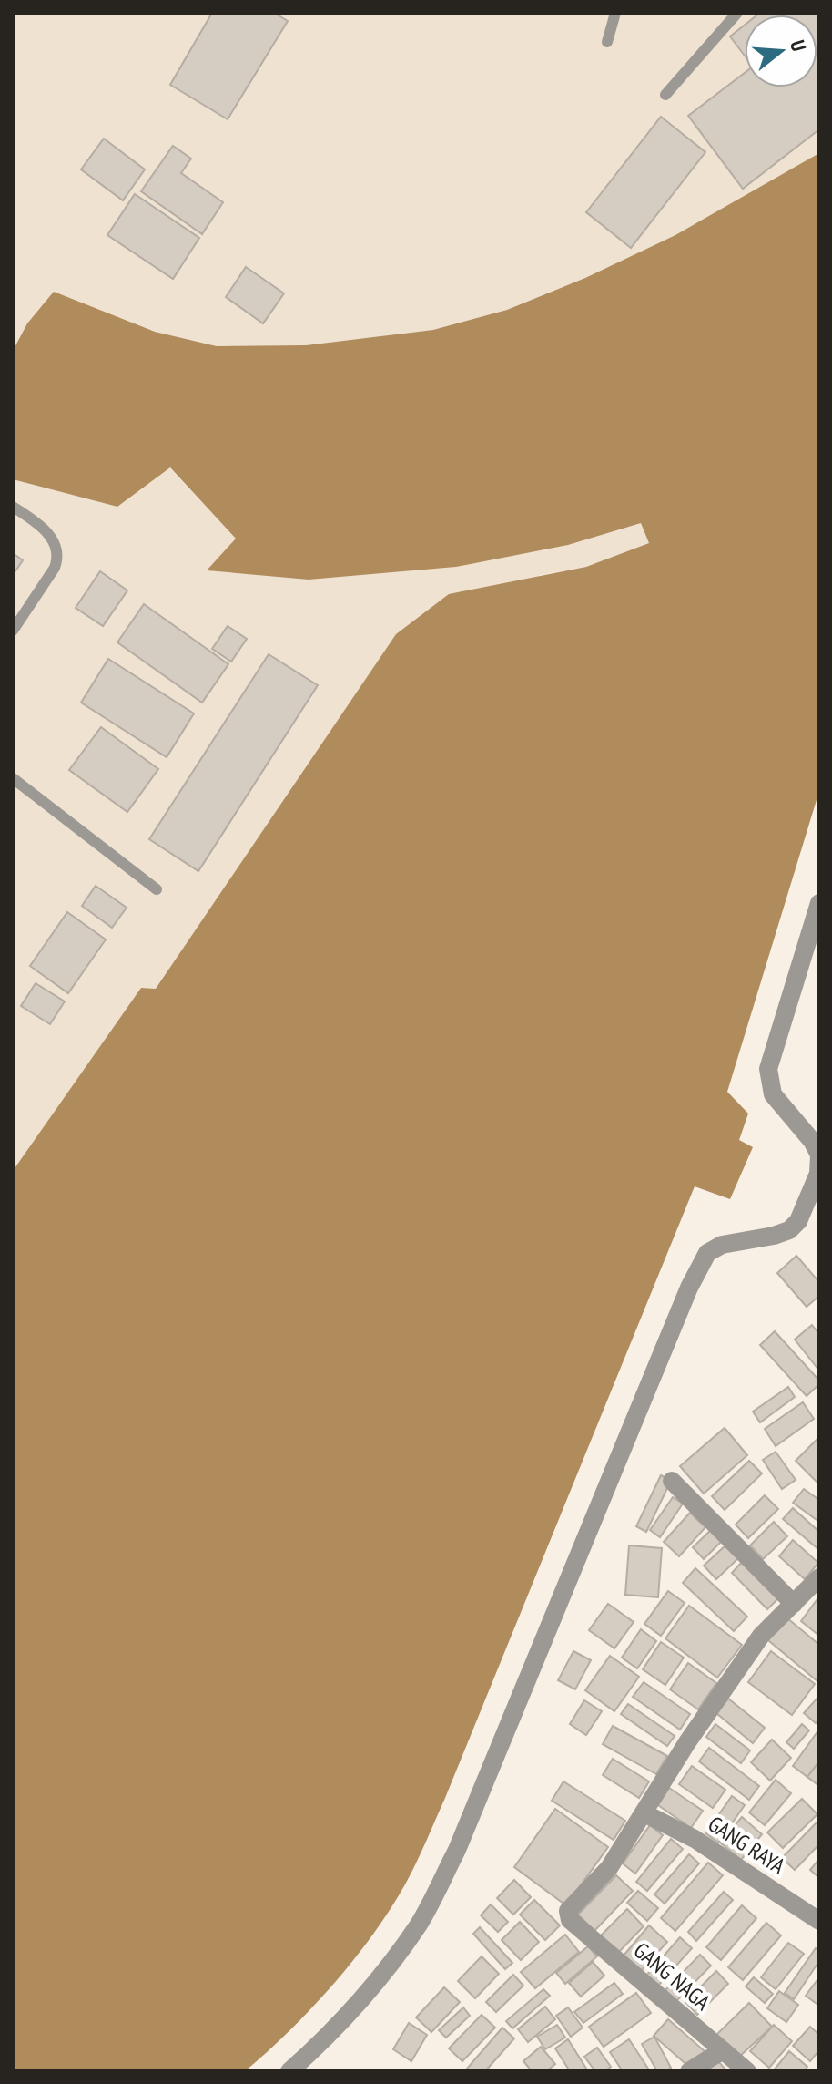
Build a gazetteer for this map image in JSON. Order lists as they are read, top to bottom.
{
  "streets": {
    "street": ["GANG RAYA", "GANG NAGA"]
  },
  "crossings": [
    ["GANG RAYA", "GANG NAGA"]
  ],
  "north": "right"
}
